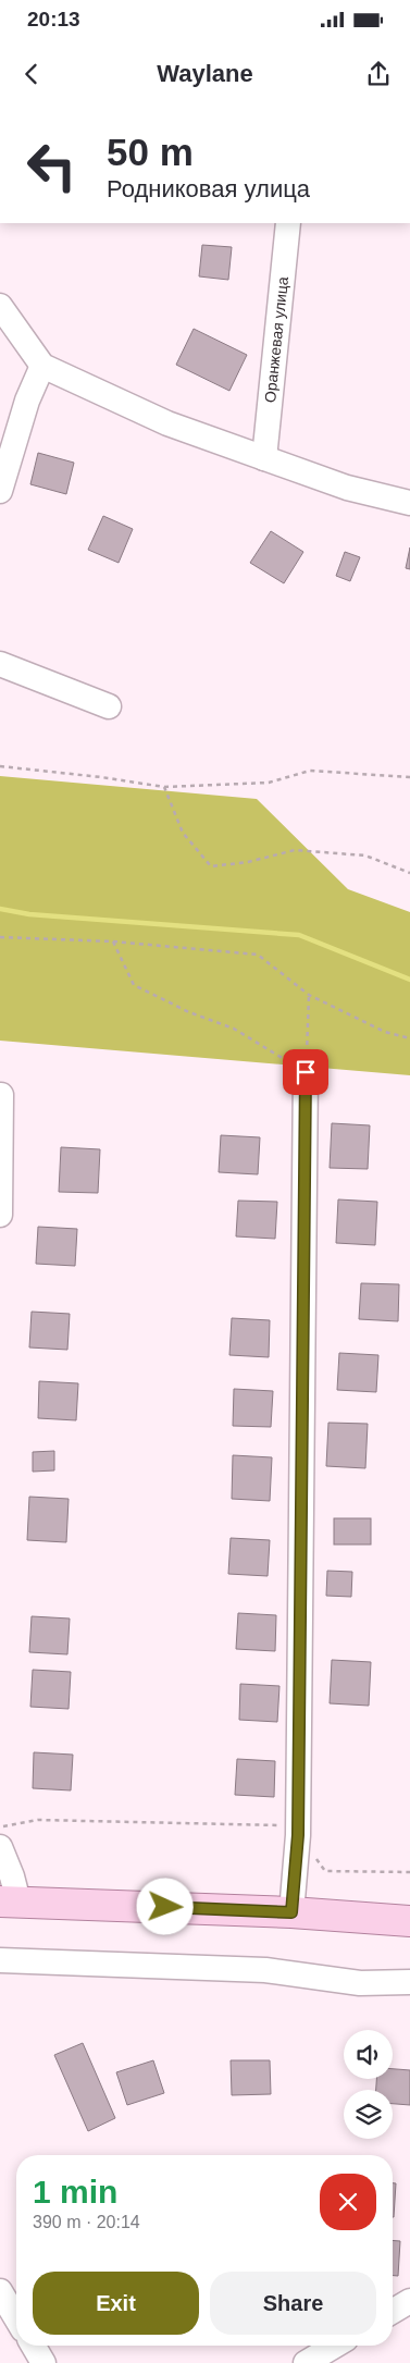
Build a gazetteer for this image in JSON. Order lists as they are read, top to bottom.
{
  "streets": {
    "street": ["Оранжевая улица"]
  },
  "page": {
    "status": "20:13",
    "header": "Waylane",
    "turn": ["50 m", "Родниковая улица"],
    "heading": ["1 min", "390 m · 20:14"],
    "buttons": ["Exit", "Share"]
  }
}
